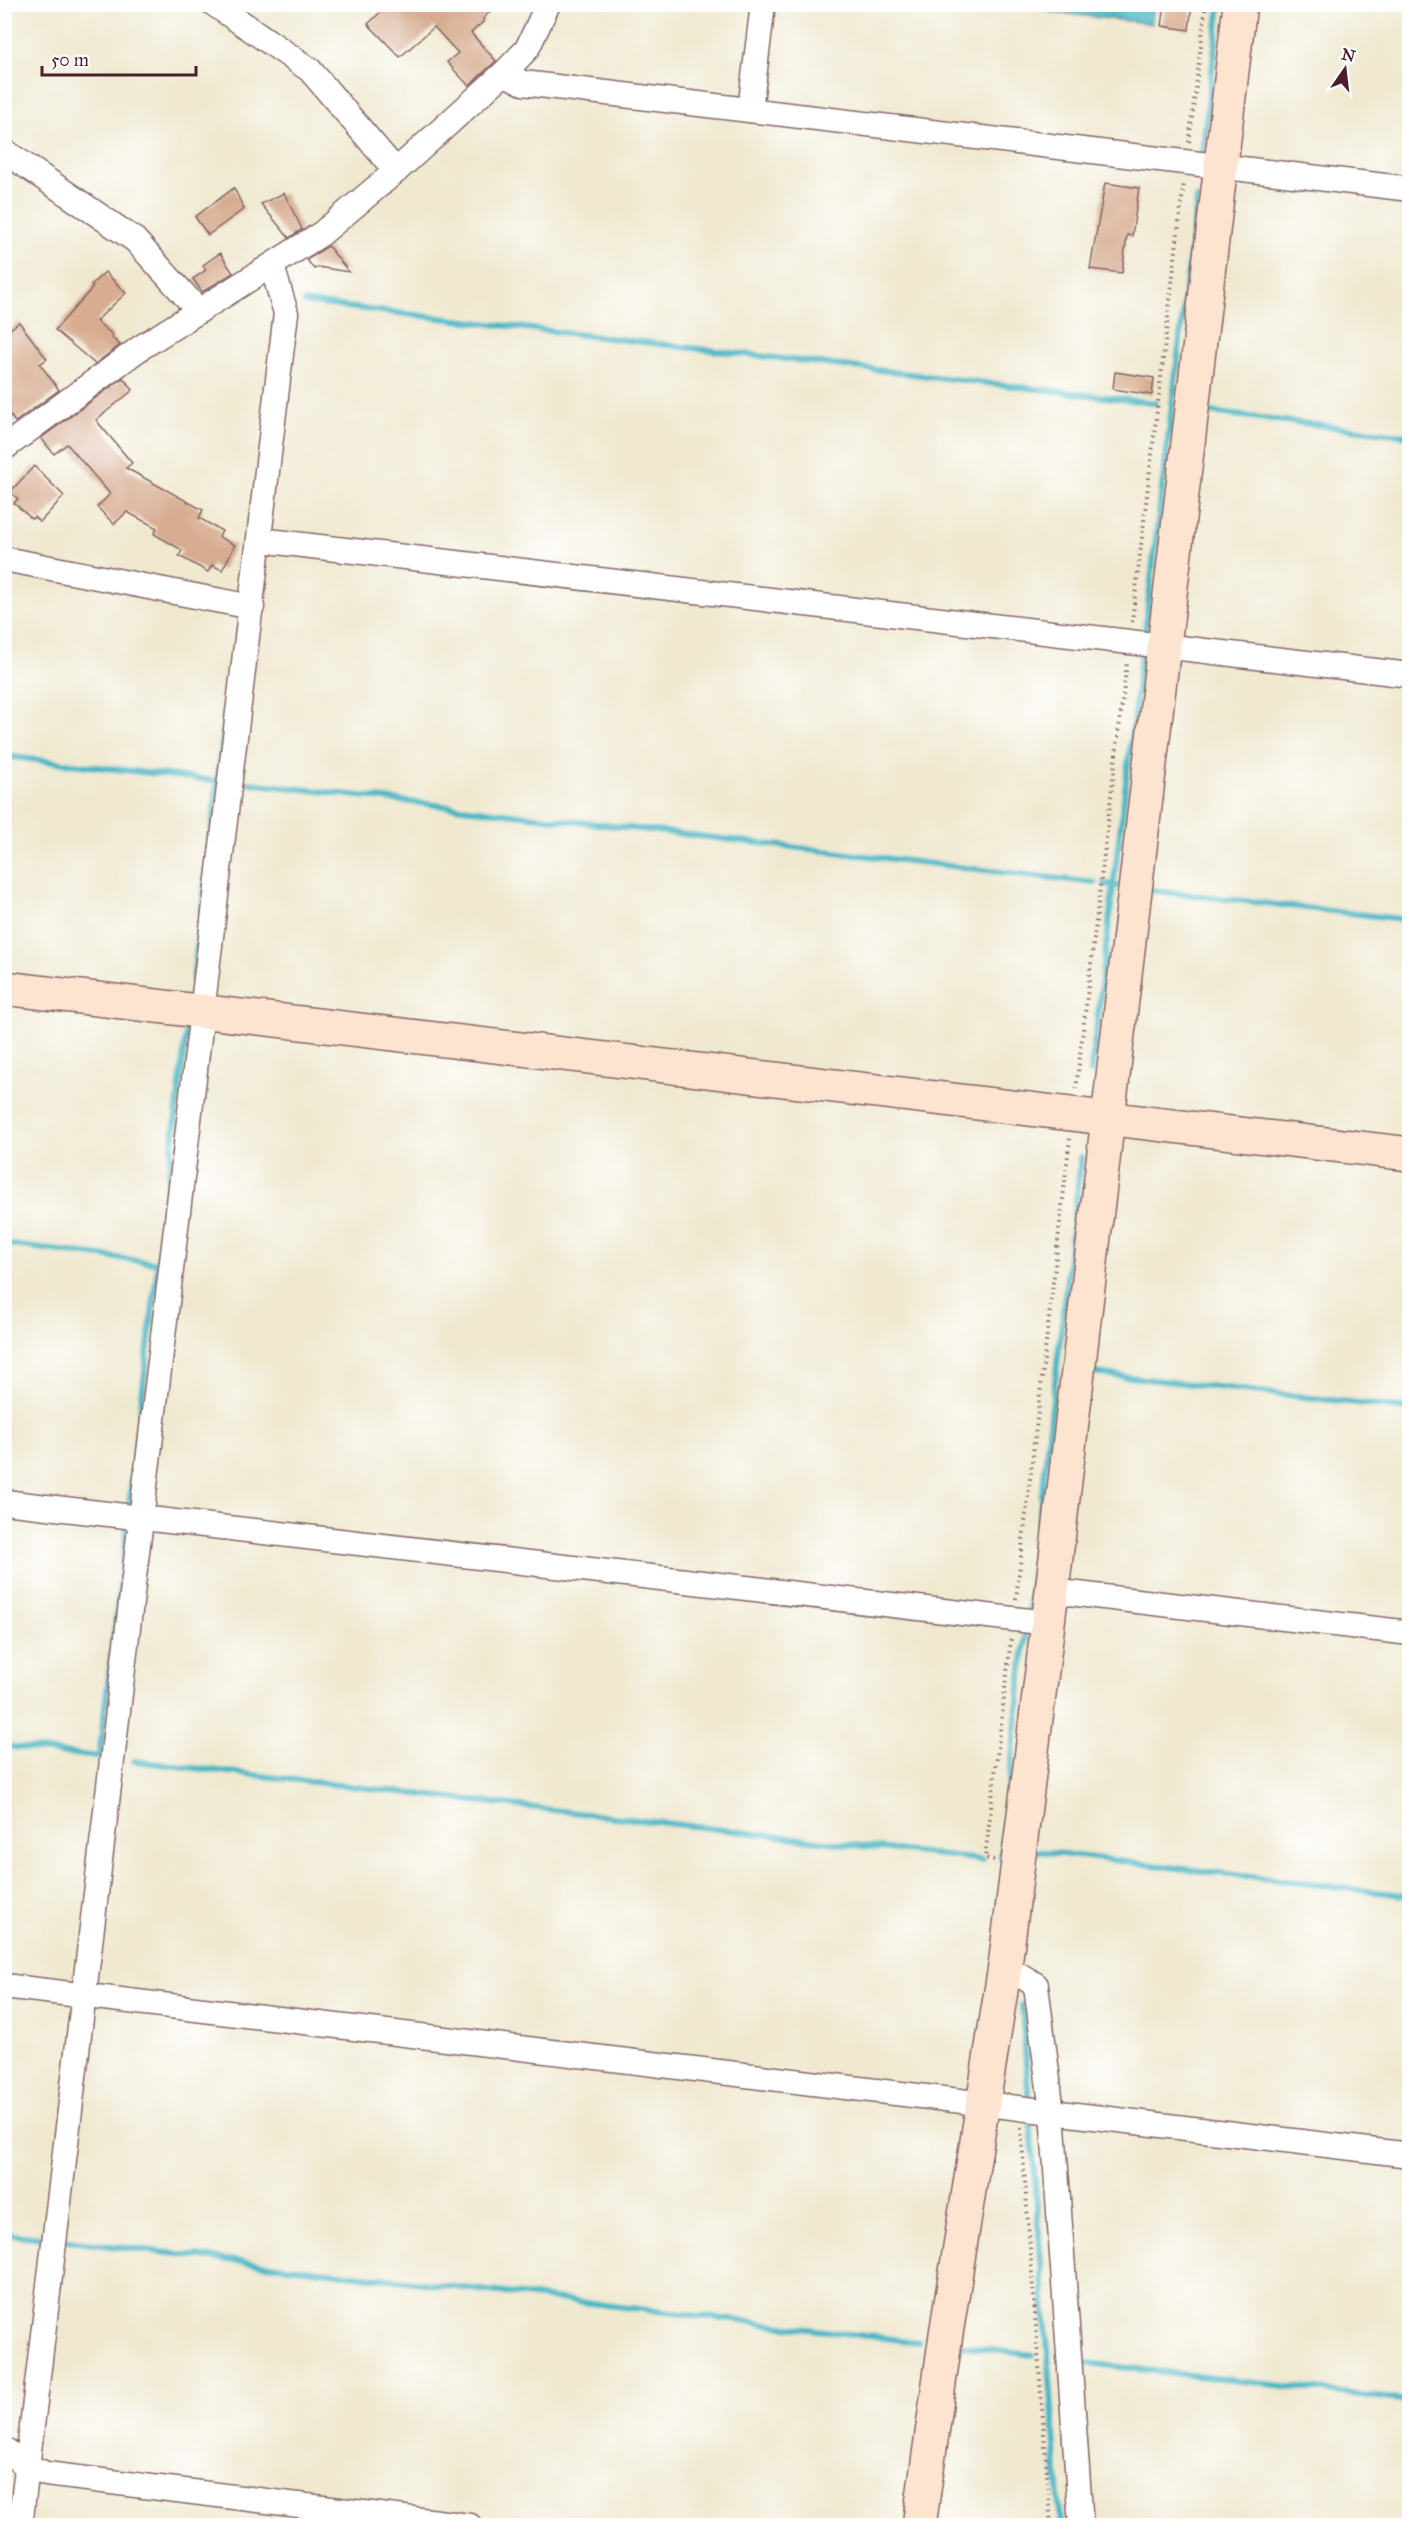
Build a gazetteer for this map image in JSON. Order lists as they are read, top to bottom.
{
  "scale_bar": "50 m",
  "north": "top"
}
